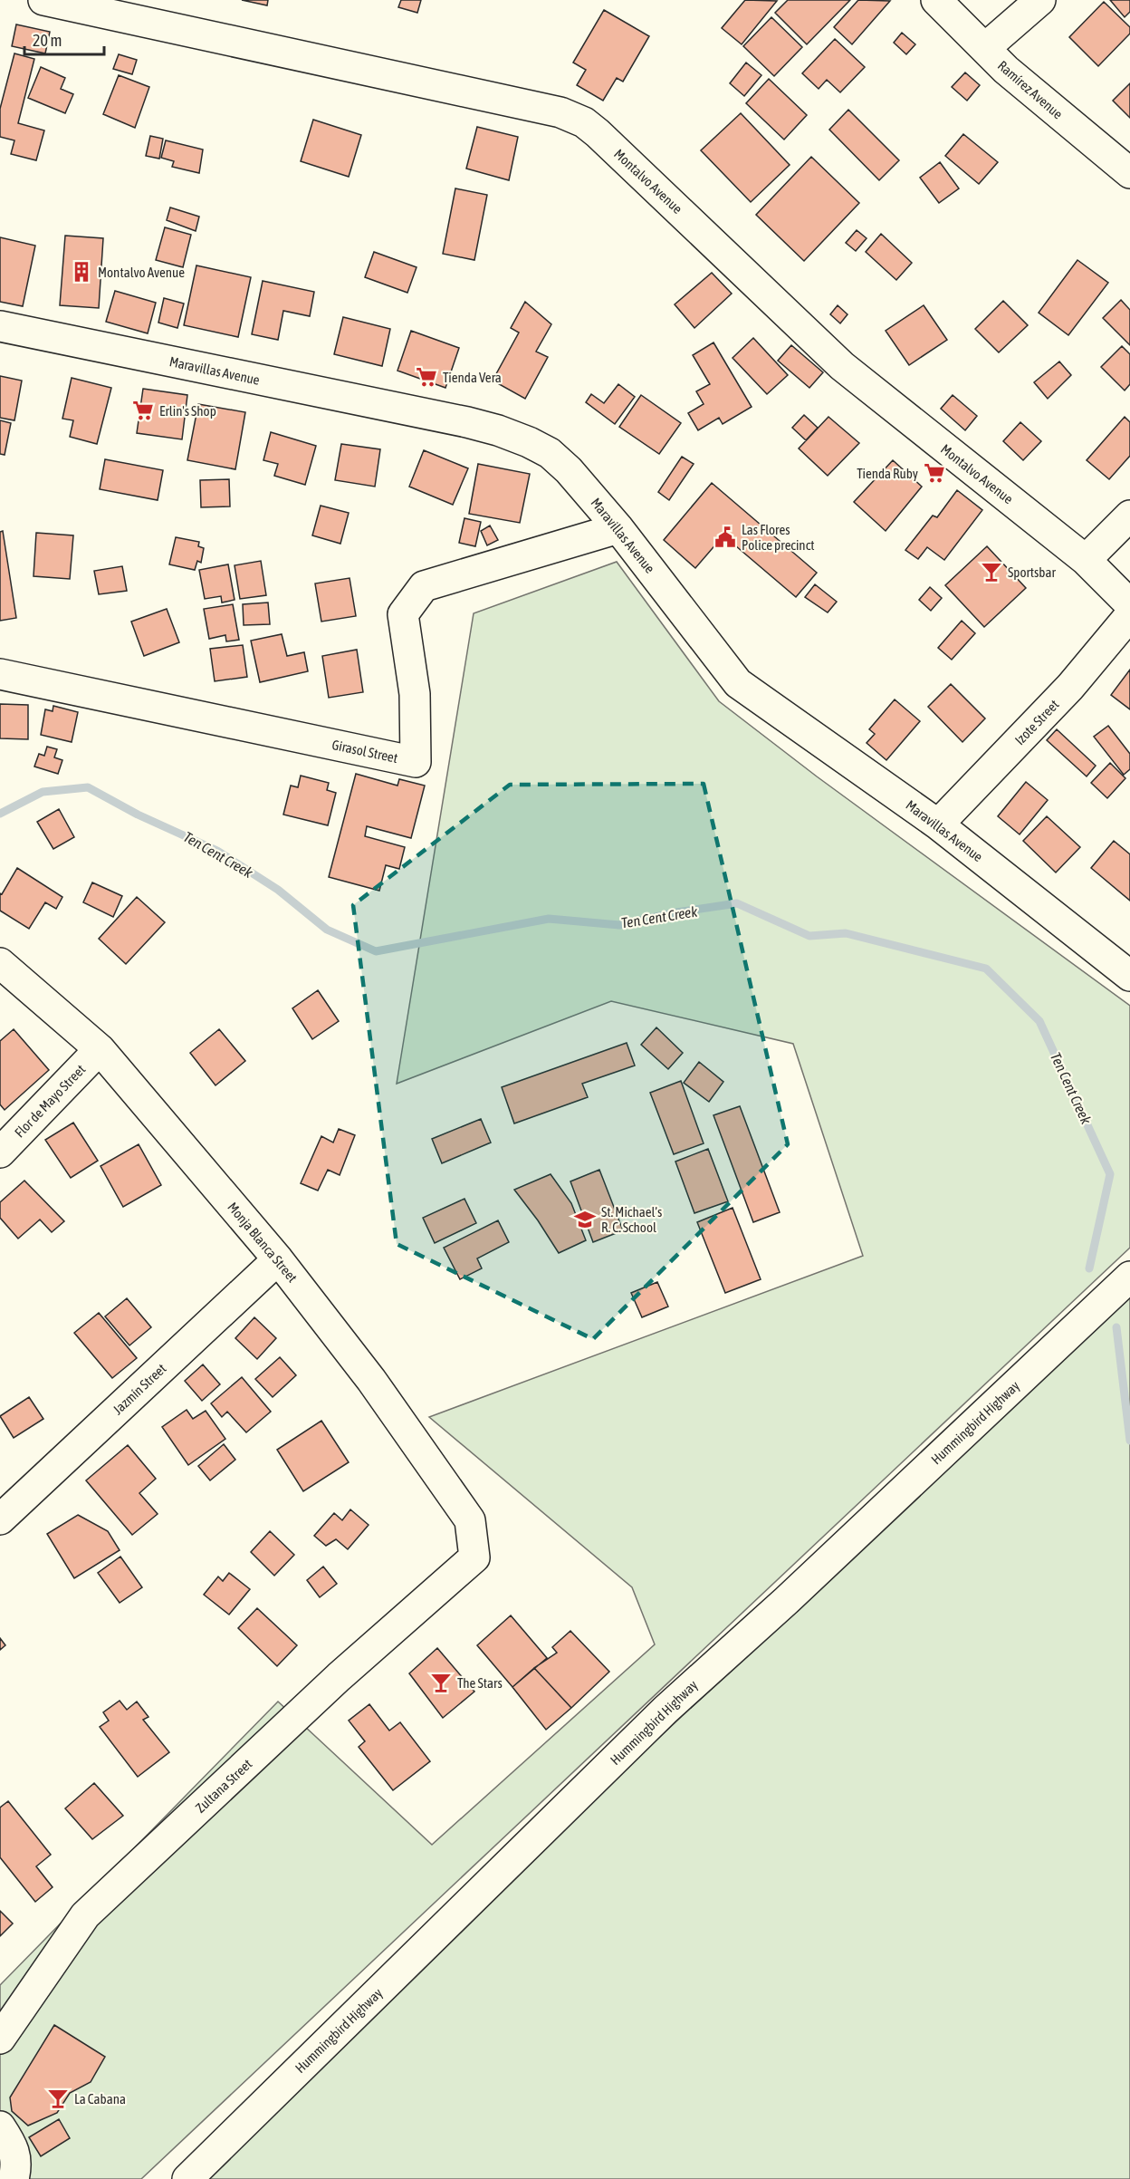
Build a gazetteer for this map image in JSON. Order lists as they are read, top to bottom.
{
  "streets": {
    "street": [
      "Ramírez Avenue",
      "Montalvo Avenue",
      "Maravillas Avenue",
      "Izote Street",
      "Girasol Street",
      "Flor de Mayo Street",
      "Monja Blanca Street",
      "Jazmín Street",
      "Hummingbird Highway",
      "Zultana Street"
    ]
  },
  "crossings": [
    ["Maravillas Avenue", "Izote Street"],
    ["Maravillas Avenue", "Girasol Street"],
    ["Flor de Mayo Street", "Monja Blanca Street"],
    ["Monja Blanca Street", "Jazmín Street"],
    ["Monja Blanca Street", "Zultana Street"]
  ],
  "water": ["Ten Cent Creek"],
  "places": {
    "building": ["Montalvo Avenue"],
    "supermarket": ["Tienda Vera", "Erlin's Shop", "Tienda Ruby"],
    "public building": ["Las Flores Police precinct"],
    "bar": ["Sportsbar", "The Stars", "La Cabana"],
    "school or university": ["St. Michael’s R. C. School"]
  },
  "scale_bar": "20 m"
}
